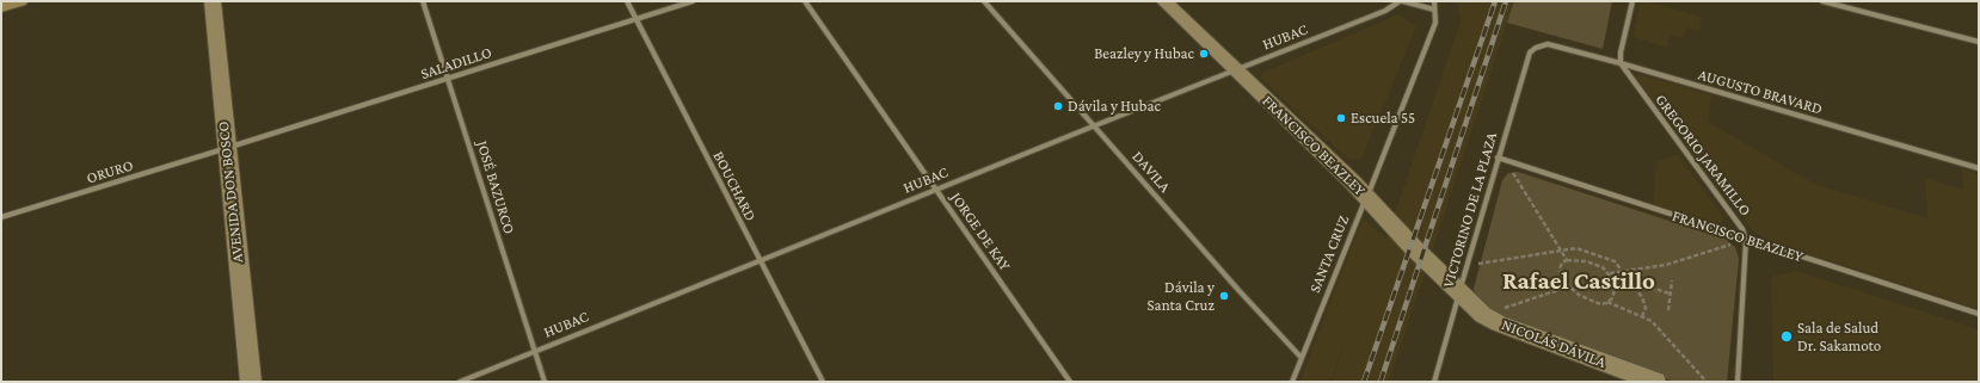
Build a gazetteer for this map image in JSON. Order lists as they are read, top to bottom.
{
  "streets": {
    "street": [
      "HUBAC",
      "SALADILLO",
      "AUGUSTO BRAVARD",
      "FRANCISCO BEAZLEY",
      "GREGORIO JARAMILLO",
      "ORURO",
      "DAVILA",
      "BOUCHARD",
      "JOSÉ BAZURCO",
      "AVENIDA DON BOSCO",
      "VICTORINO DE LA PLAZA",
      "JORGE DE KAY",
      "SANTA CRUZ",
      "NICOLÁS DÁVILA"
    ]
  },
  "crossings": [
    ["HUBAC", "FRANCISCO BEAZLEY"],
    ["HUBAC", "DAVILA"],
    ["HUBAC", "BOUCHARD"],
    ["HUBAC", "JOSÉ BAZURCO"],
    ["HUBAC", "JORGE DE KAY"],
    ["SALADILLO", "ORURO"],
    ["SALADILLO", "BOUCHARD"],
    ["SALADILLO", "JOSÉ BAZURCO"],
    ["SALADILLO", "AVENIDA DON BOSCO"],
    ["AUGUSTO BRAVARD", "GREGORIO JARAMILLO"],
    ["AUGUSTO BRAVARD", "VICTORINO DE LA PLAZA"],
    ["FRANCISCO BEAZLEY", "GREGORIO JARAMILLO"],
    ["FRANCISCO BEAZLEY", "VICTORINO DE LA PLAZA"],
    ["FRANCISCO BEAZLEY", "SANTA CRUZ"],
    ["FRANCISCO BEAZLEY", "NICOLÁS DÁVILA"],
    ["ORURO", "AVENIDA DON BOSCO"],
    ["DAVILA", "SANTA CRUZ"],
    ["VICTORINO DE LA PLAZA", "NICOLÁS DÁVILA"]
  ],
  "districts": ["Rafael Castillo"],
  "places": [
    "Beazley y Hubac",
    "Dávila y Hubac",
    "Escuela 55",
    "Dávila y Santa Cruz",
    "Sala de Salud Dr. Sakamoto"
  ]
}
